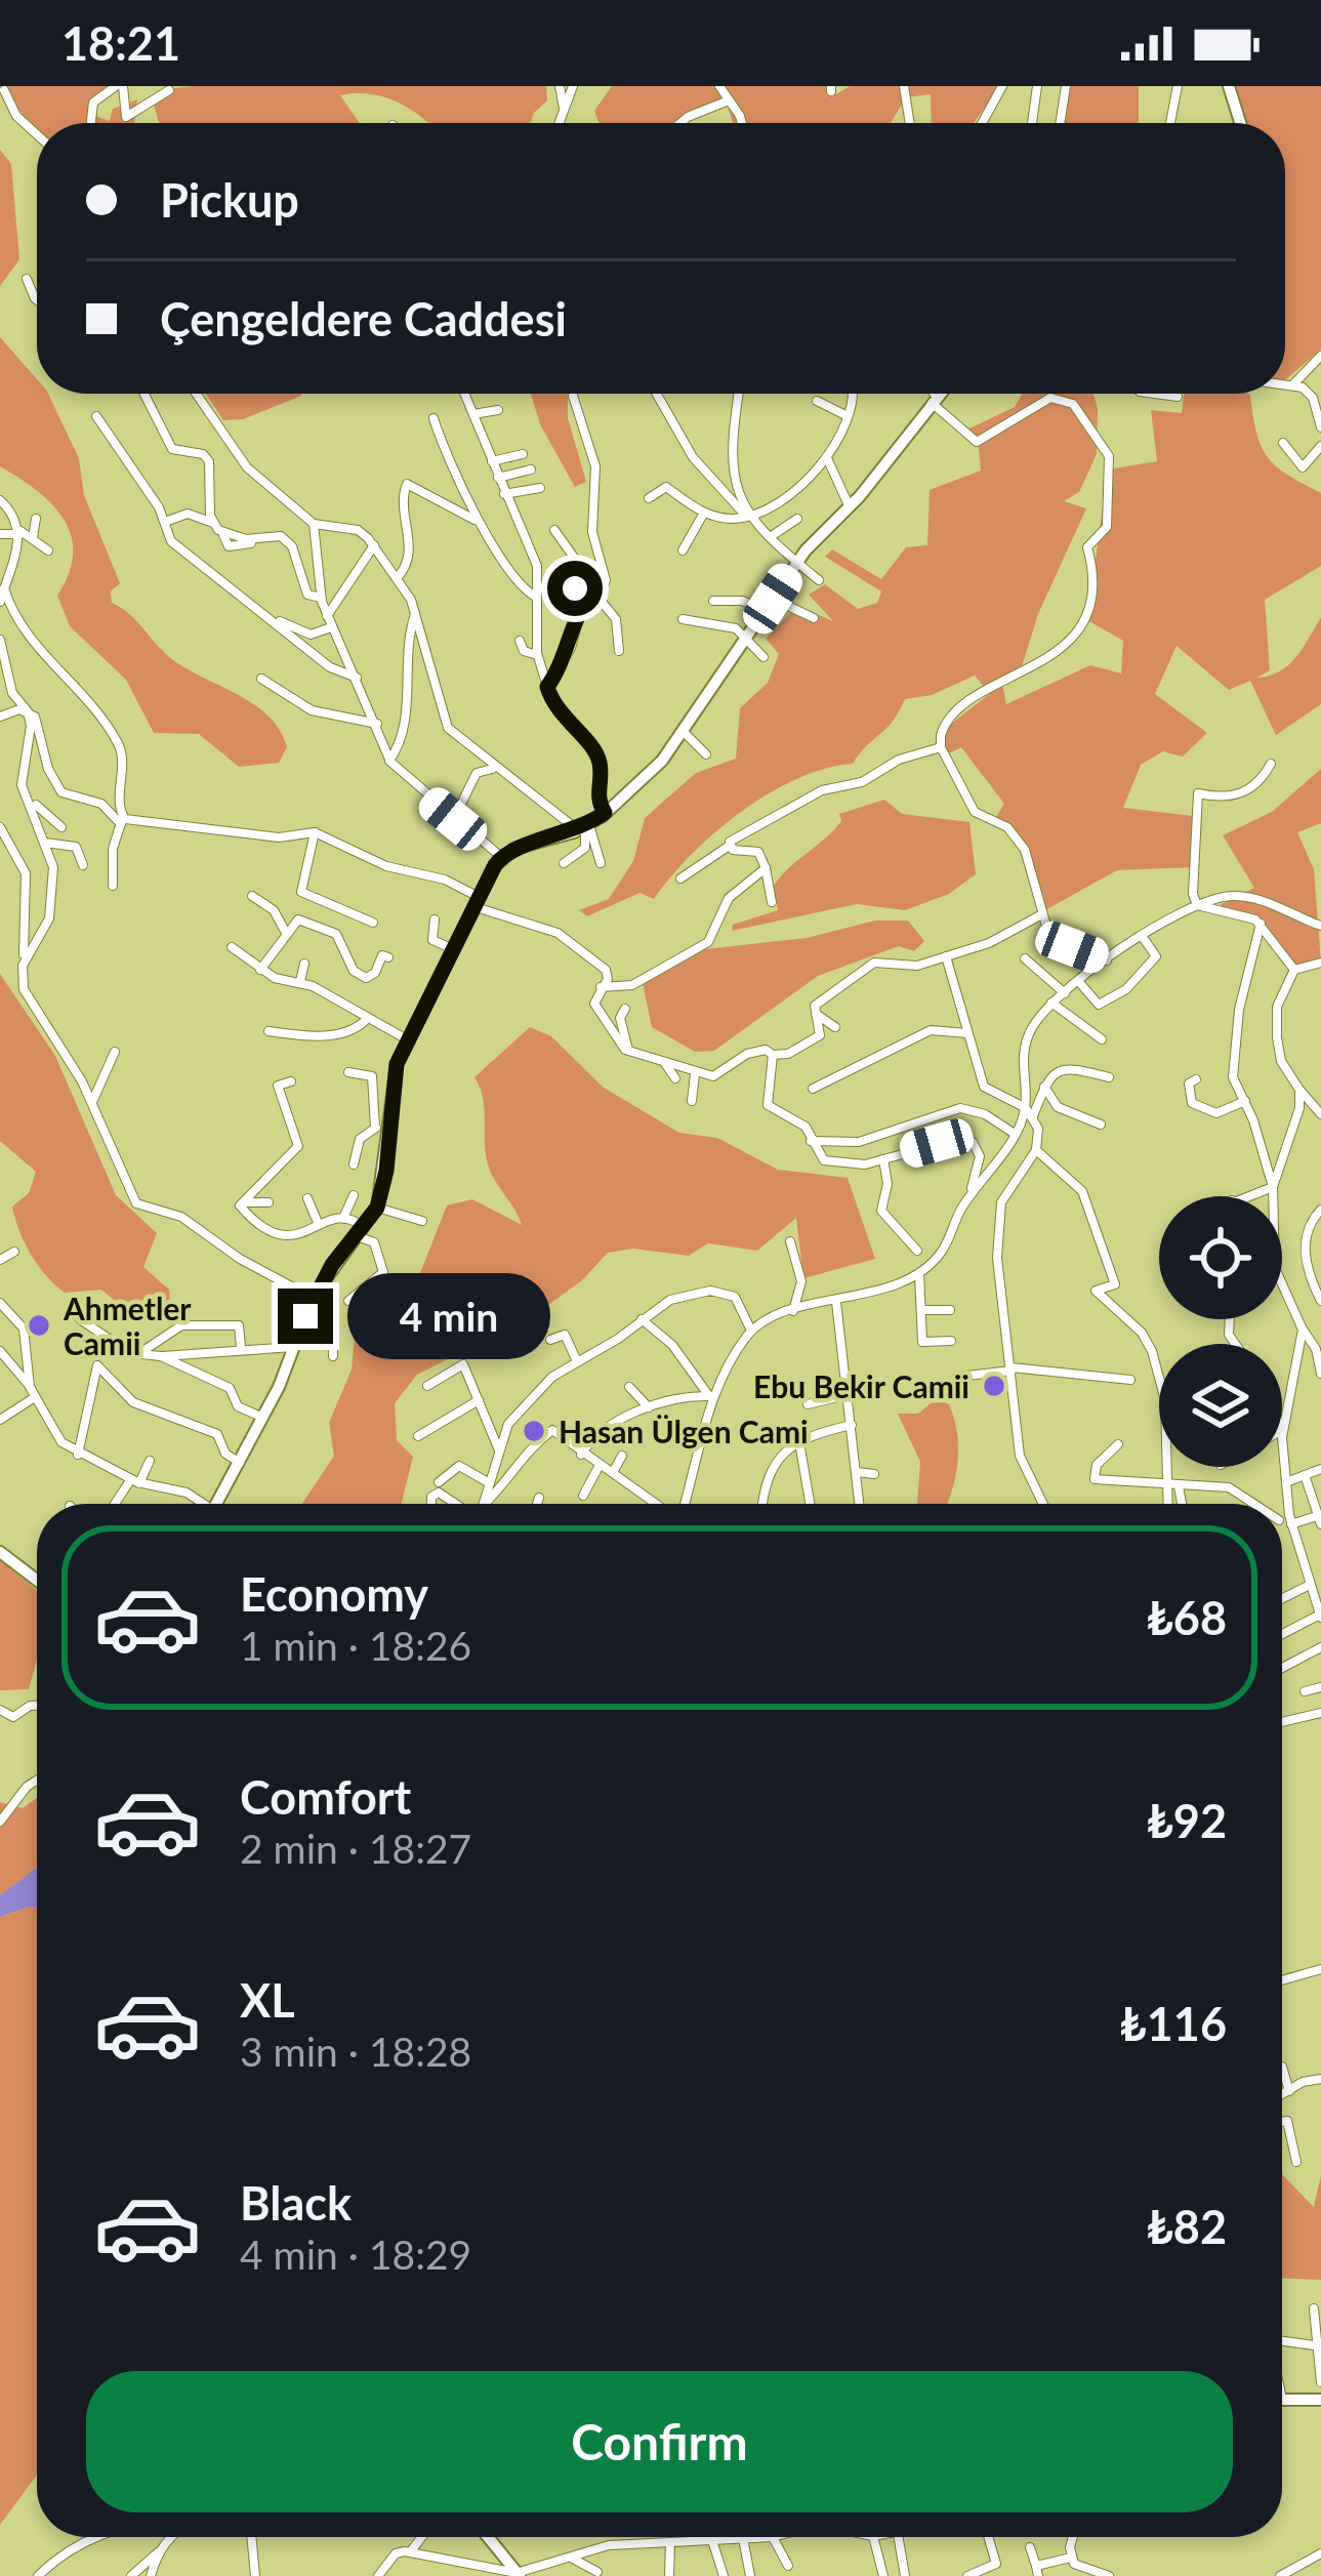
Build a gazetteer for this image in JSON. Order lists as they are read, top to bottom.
{
  "places": ["Ahmetler Camii", "Ebu Bekir Camii", "Hasan Ülgen Cami"],
  "page": {
    "status": "18:21",
    "banner": ["Pickup", "Çengeldere Caddesi"],
    "bubble": "4 min",
    "list": [
      {
        "name": "Economy",
        "note": "1 min · 18:26",
        "value": "₺68"
      },
      {
        "name": "Comfort",
        "note": "2 min · 18:27",
        "value": "₺92"
      },
      {
        "name": "XL",
        "note": "3 min · 18:28",
        "value": "₺116"
      },
      {
        "name": "Black",
        "note": "4 min · 18:29",
        "value": "₺82"
      }
    ],
    "buttons": "Confirm"
  }
}
